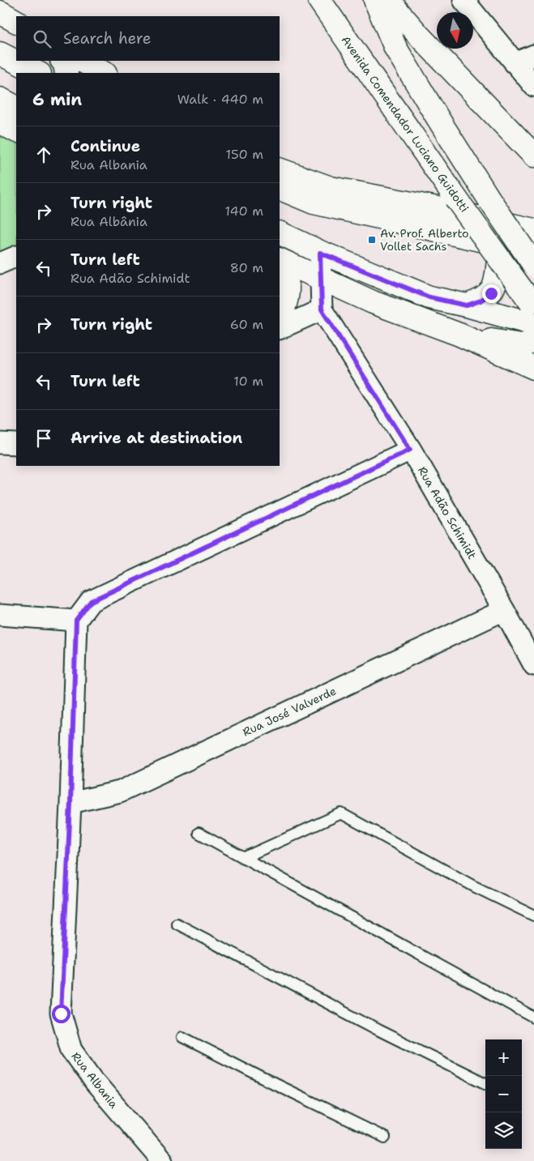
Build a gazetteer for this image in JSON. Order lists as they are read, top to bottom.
{
  "streets": {
    "main road": ["Avenida Comendador Luciano Guidotti"],
    "street": ["Rua Adão Schimidt", "Rua José Valverde", "Rua Albania"]
  },
  "crossings": [
    ["Rua Adão Schimidt", "Rua José Valverde"],
    ["Rua José Valverde", "Rua Albania"]
  ],
  "places": {
    "transit": ["Av. Prof. Alberto Vollet Sachs"]
  },
  "north": "bottom",
  "page": {
    "search": "Search here",
    "heading": ["6 min", "Walk · 440 m"],
    "list": [
      ["Continue", "Rua Albania", "150 m"],
      ["Turn right", "Rua Albânia", "140 m"],
      ["Turn left", "Rua Adão Schimidt", "80 m"],
      ["Turn right", "60 m"],
      ["Turn left", "10 m"],
      "Arrive at destination"
    ],
    "map_buttons": ["+", "−"]
  }
}
